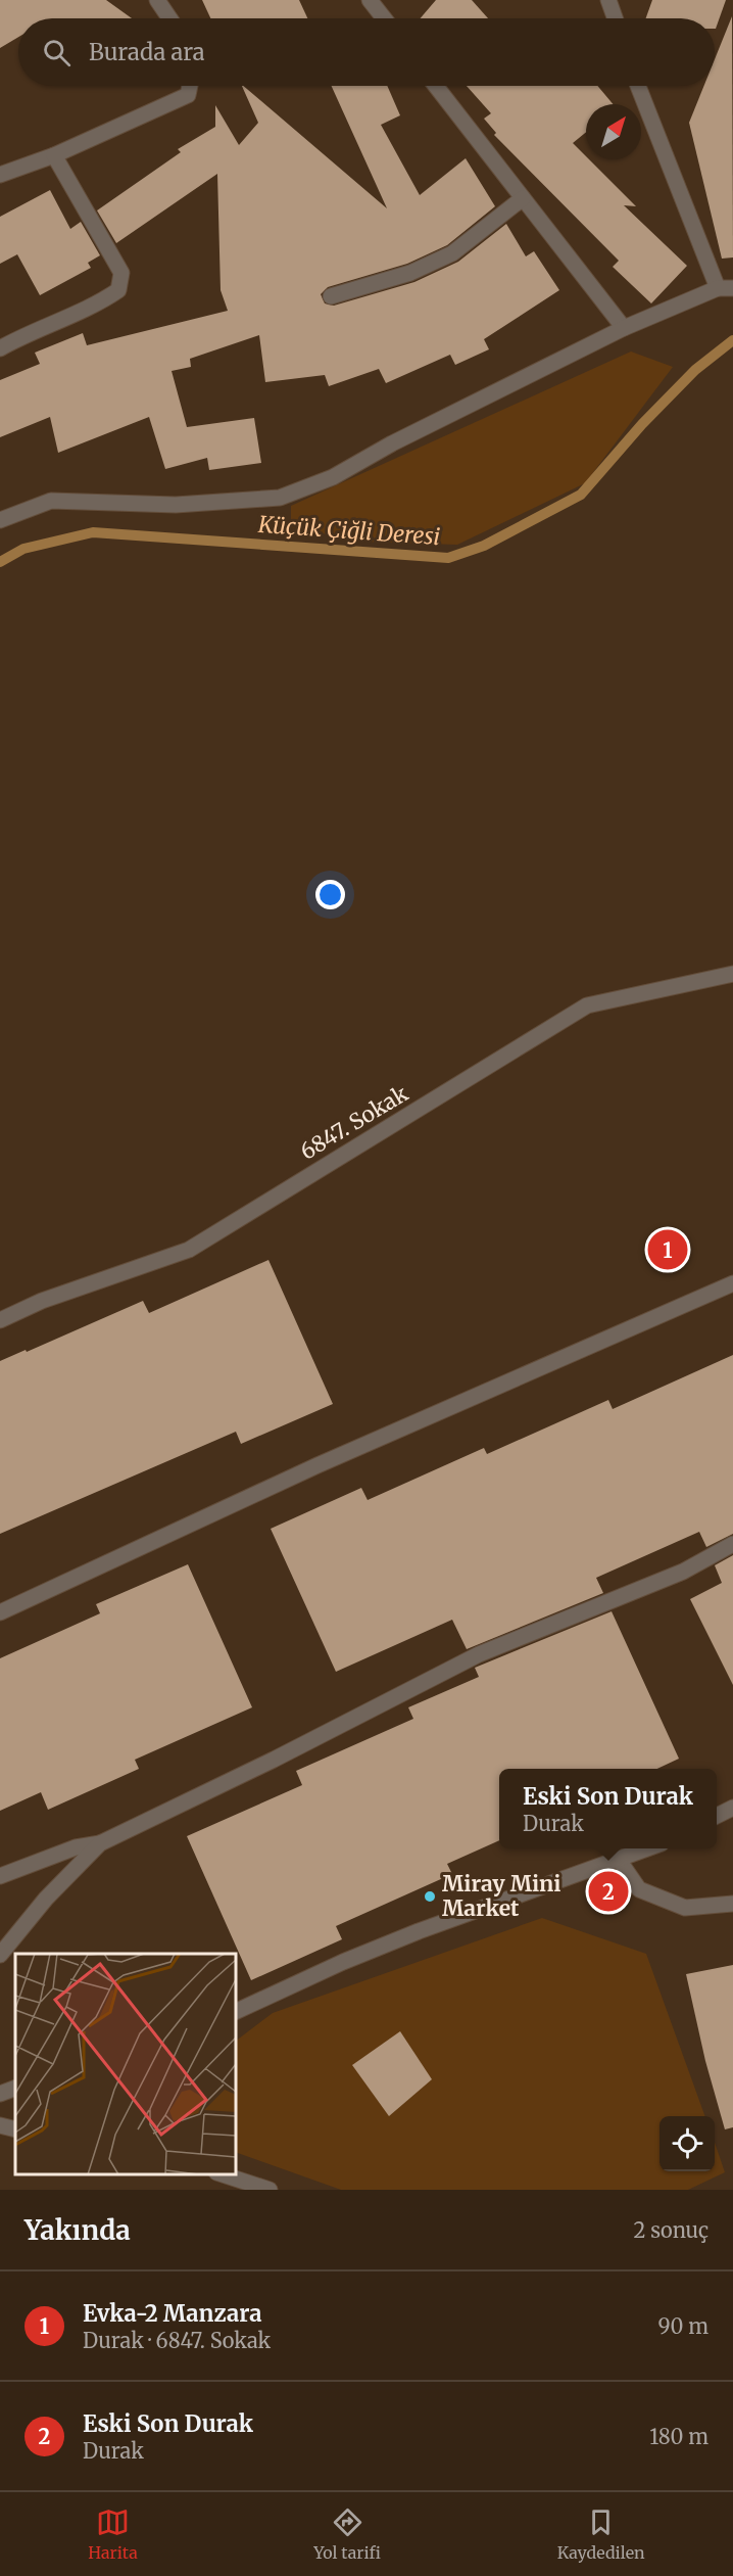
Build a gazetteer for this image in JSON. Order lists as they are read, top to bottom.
{
  "streets": {
    "street": ["6847. Sokak"]
  },
  "water": ["Küçük Çiğli Deresi"],
  "places": ["Miray Mini Market"],
  "north": "top right",
  "page": {
    "search": "Burada ara",
    "pins": ["1", "2"],
    "popup": ["Eski Son Durak", "Durak"],
    "heading": ["Yakında", "2 sonuç"],
    "list": [
      {
        "mark": "1",
        "name": "Evka-2 Manzara",
        "note": "Durak · 6847. Sokak",
        "value": "90 m"
      },
      {
        "mark": "2",
        "name": "Eski Son Durak",
        "note": "Durak",
        "value": "180 m"
      }
    ],
    "nav": ["Harita", "Yol tarifi", "Kaydedilen"]
  }
}
